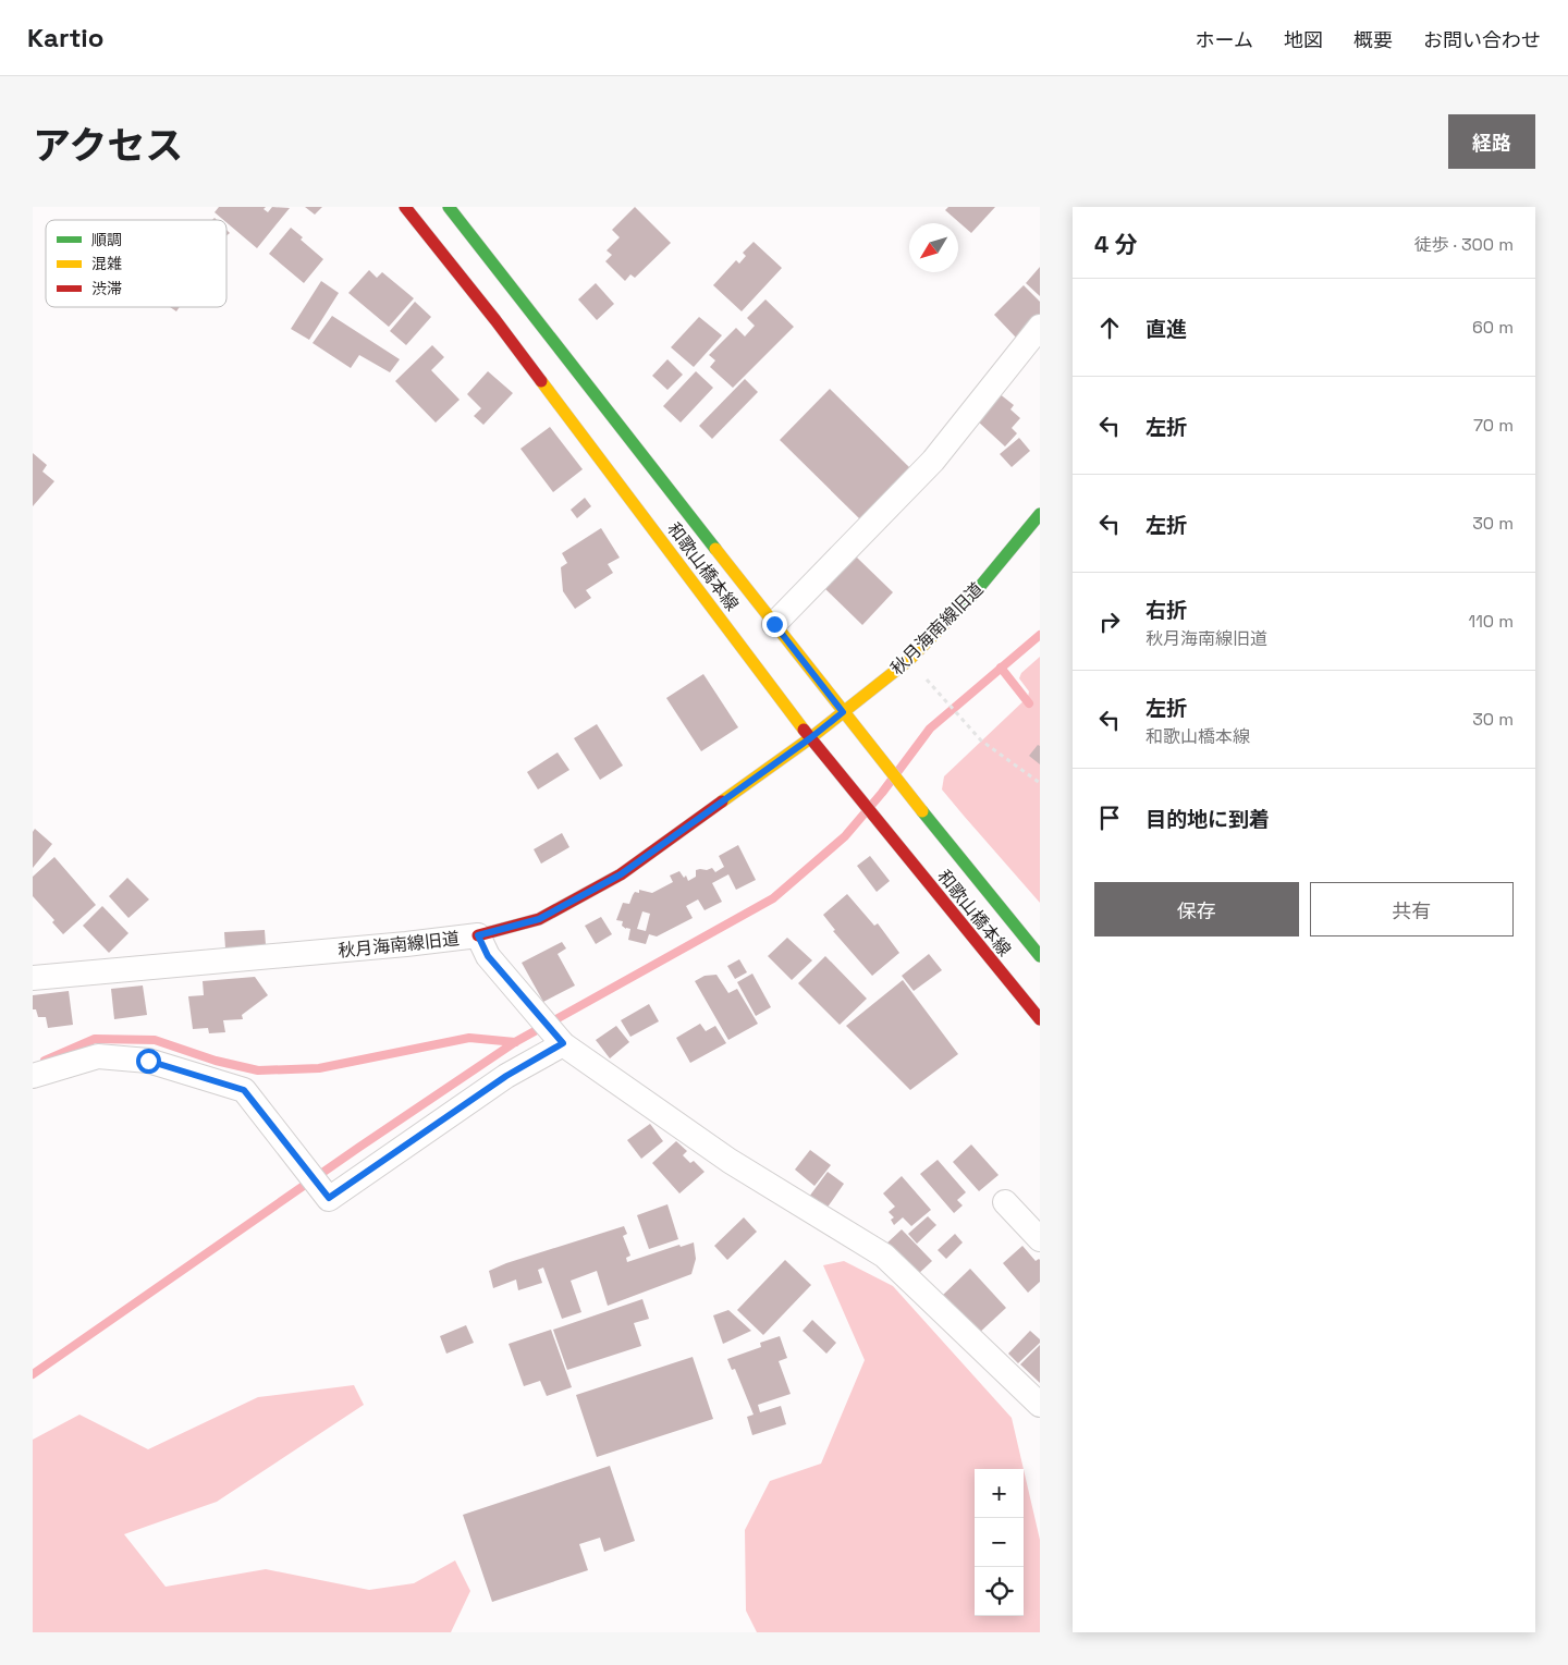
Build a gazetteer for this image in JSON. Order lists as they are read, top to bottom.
{
  "streets": {
    "main road": ["和歌山橋本線", "秋月海南線旧道"]
  },
  "crossings": [
    ["和歌山橋本線", "秋月海南線旧道"]
  ],
  "legend": ["順調", "混雑", "渋滞"],
  "north": "bottom left",
  "page": {
    "header": "Kartio",
    "nav": [
      "ホーム",
      "地図",
      "概要",
      "お問い合わせ"
    ],
    "title": "アクセス",
    "buttons": [
      "経路",
      ["保存", "共有"]
    ],
    "heading": ["4 分", "徒歩 · 300 m"],
    "list": [
      ["直進", "60 m"],
      ["左折", "70 m"],
      ["左折", "30 m"],
      ["右折", "秋月海南線旧道", "110 m"],
      ["左折", "和歌山橋本線", "30 m"],
      "目的地に到着"
    ],
    "map_buttons": ["+", "−"]
  }
}
